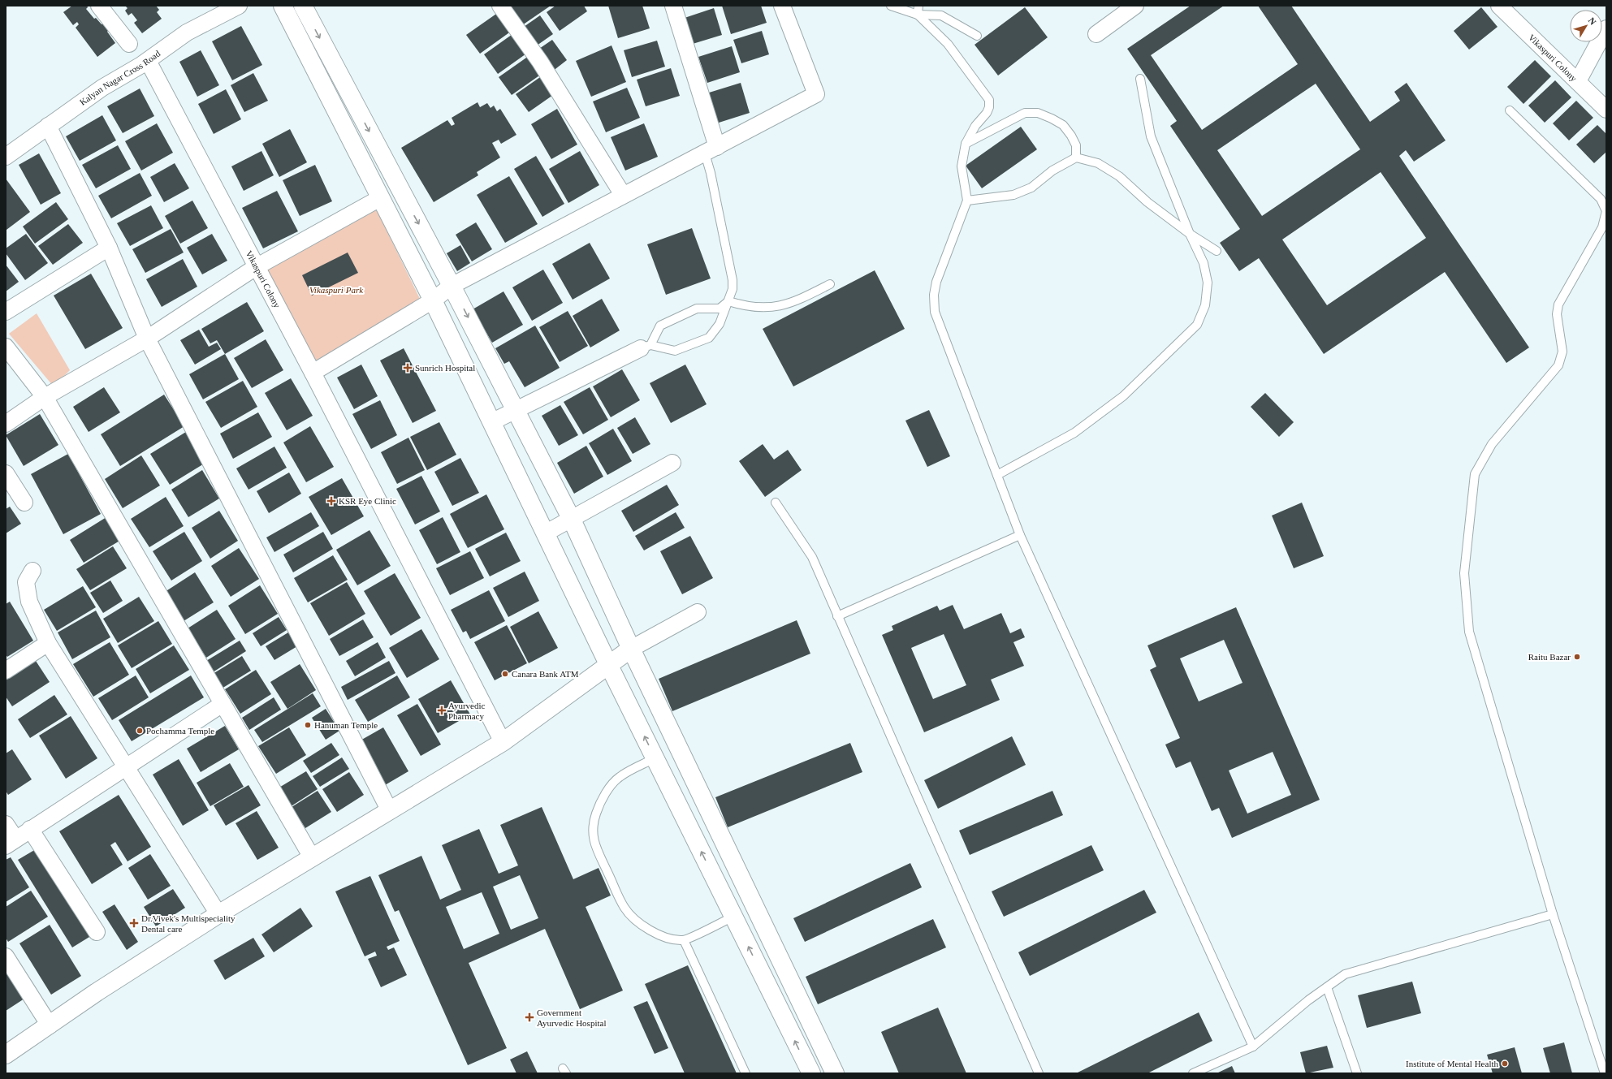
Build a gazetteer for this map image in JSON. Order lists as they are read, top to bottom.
{
  "streets": {
    "street": ["Vikaspuri Colony", "Kalyan Nagar Cross Road"]
  },
  "crossings": [
    ["Vikaspuri Colony", "Kalyan Nagar Cross Road"]
  ],
  "parks": ["Vikaspuri Park"],
  "places": {
    "health": [
      "Sunrich Hospital",
      "KSR Eye Clinic",
      "Ayurvedic Pharmacy",
      "Dr.Vivek's Multispeciality Dental care",
      "Government Ayurvedic Hospital"
    ],
    "other": [
      "Raitu Bazar",
      "Canara Bank ATM",
      "Hanuman Temple",
      "Pochamma Temple",
      "Institute of Mental Health"
    ]
  },
  "north": "top right"
}
